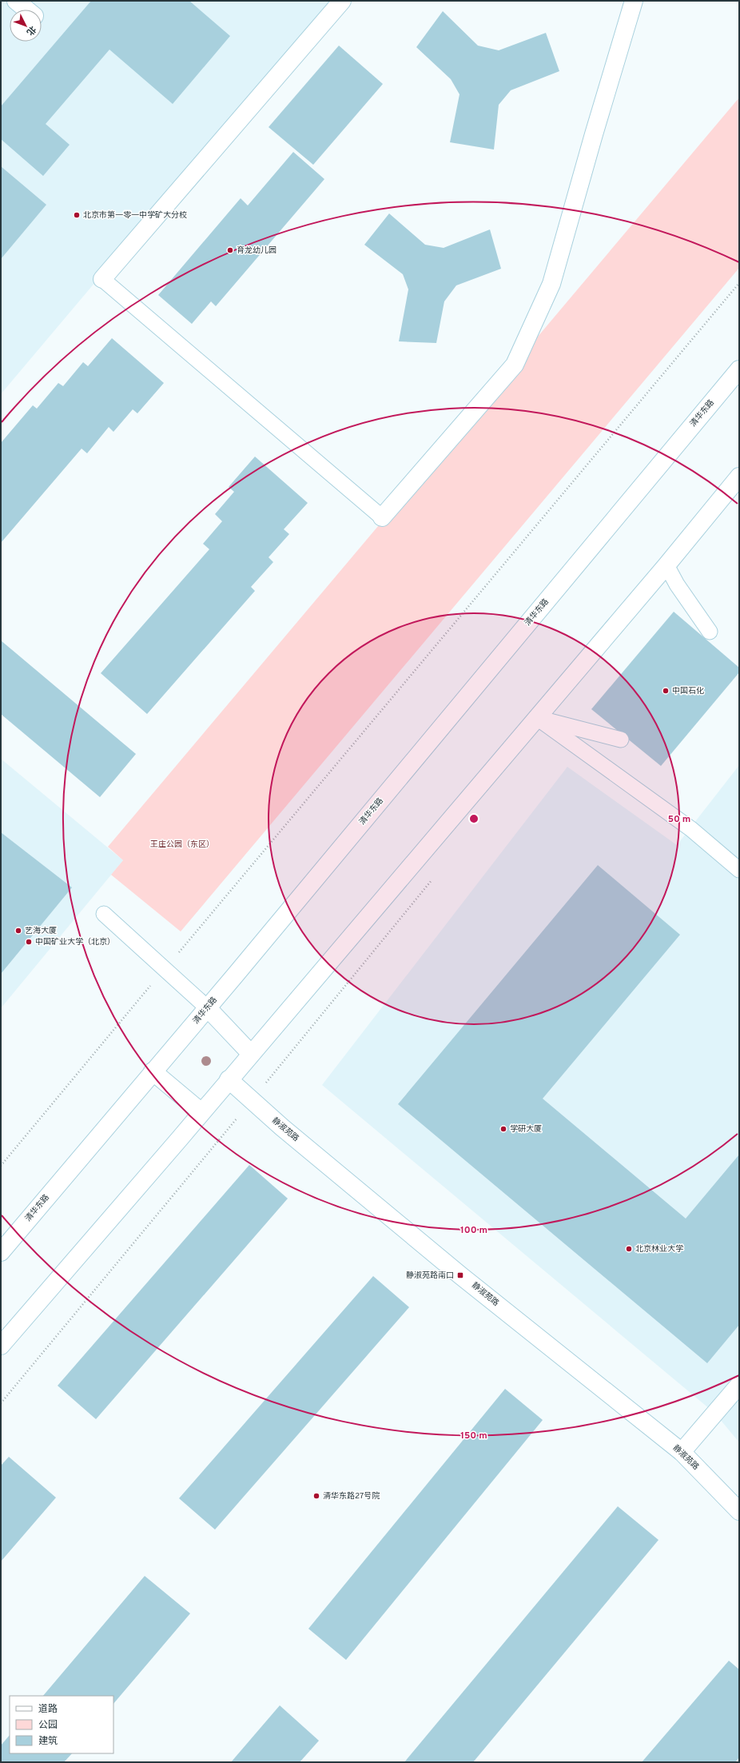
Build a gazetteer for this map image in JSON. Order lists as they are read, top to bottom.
{
  "streets": {
    "main road": ["清华东路", "静淑苑路"]
  },
  "parks": ["王庄公园（东区）"],
  "places": {
    "other": [
      "北京市第一零一中学矿大分校",
      "育龙幼儿园",
      "中国石化",
      "艺海大厦",
      "中国矿业大学（北京）",
      "学研大厦",
      "北京林业大学",
      "清华东路27号院"
    ],
    "transit": ["静淑苑路南口"]
  },
  "legend": ["道路", "公园", "建筑"],
  "north": "bottom right",
  "rings": ["50 m", "100 m", "150 m"]
}
